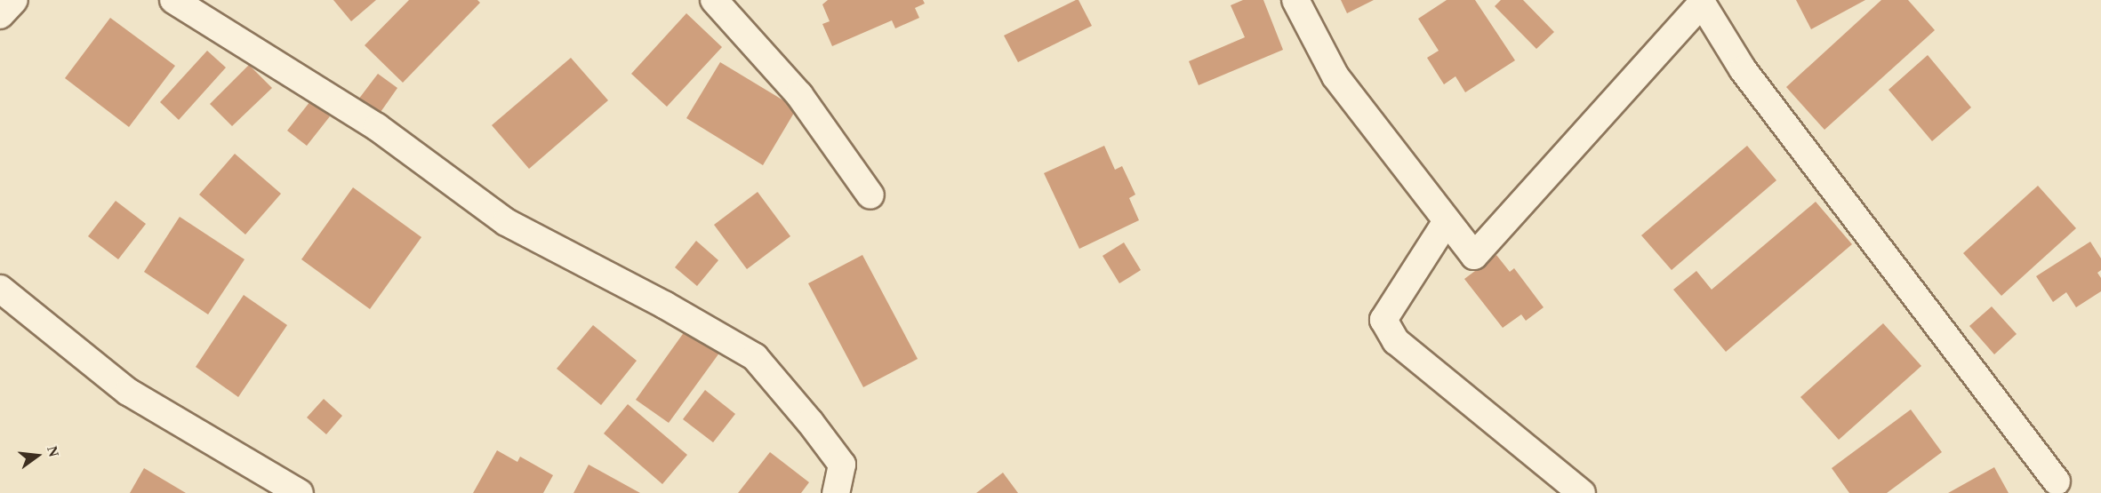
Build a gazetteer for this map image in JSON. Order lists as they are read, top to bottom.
{
  "north": "right"
}
